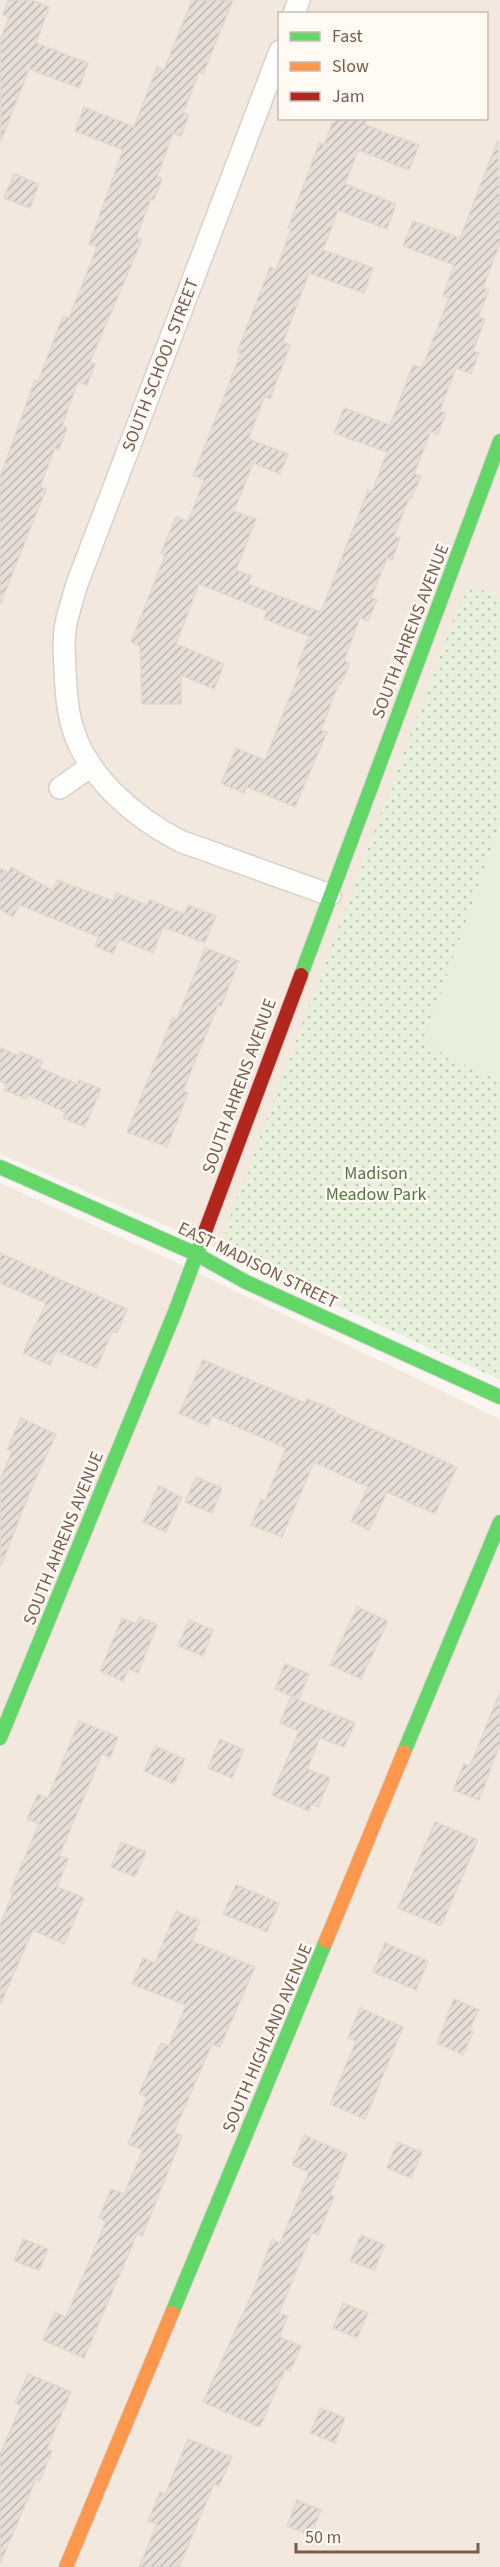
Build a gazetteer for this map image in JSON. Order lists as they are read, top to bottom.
{
  "streets": {
    "street": [
      "SOUTH SCHOOL STREET",
      "SOUTH AHRENS AVENUE",
      "EAST MADISON STREET",
      "SOUTH HIGHLAND AVENUE"
    ]
  },
  "crossings": [
    ["SOUTH SCHOOL STREET", "SOUTH AHRENS AVENUE"],
    ["SOUTH AHRENS AVENUE", "EAST MADISON STREET"]
  ],
  "parks": ["Madison Meadow Park"],
  "legend": ["Fast", "Slow", "Jam"],
  "scale_bar": "50 m"
}
